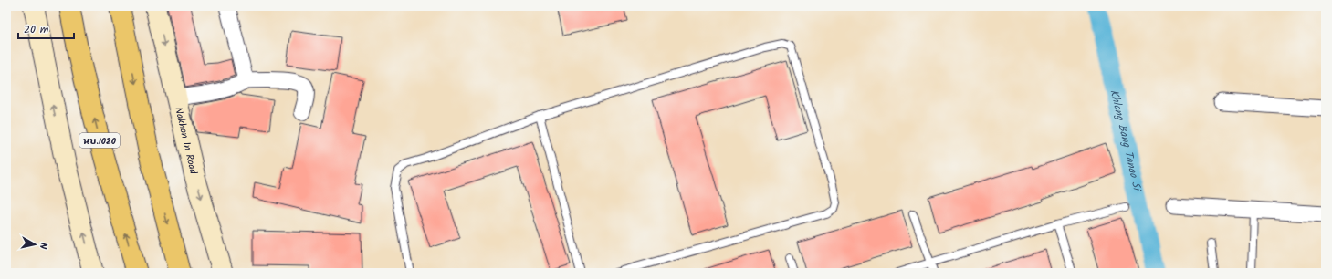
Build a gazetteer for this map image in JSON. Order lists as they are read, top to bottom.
{
  "streets": {
    "main road": ["นบ.1020", "Nakhon In Road"]
  },
  "water": ["Khlong Bang Tanao Si"],
  "scale_bar": "20 m",
  "north": "right"
}
